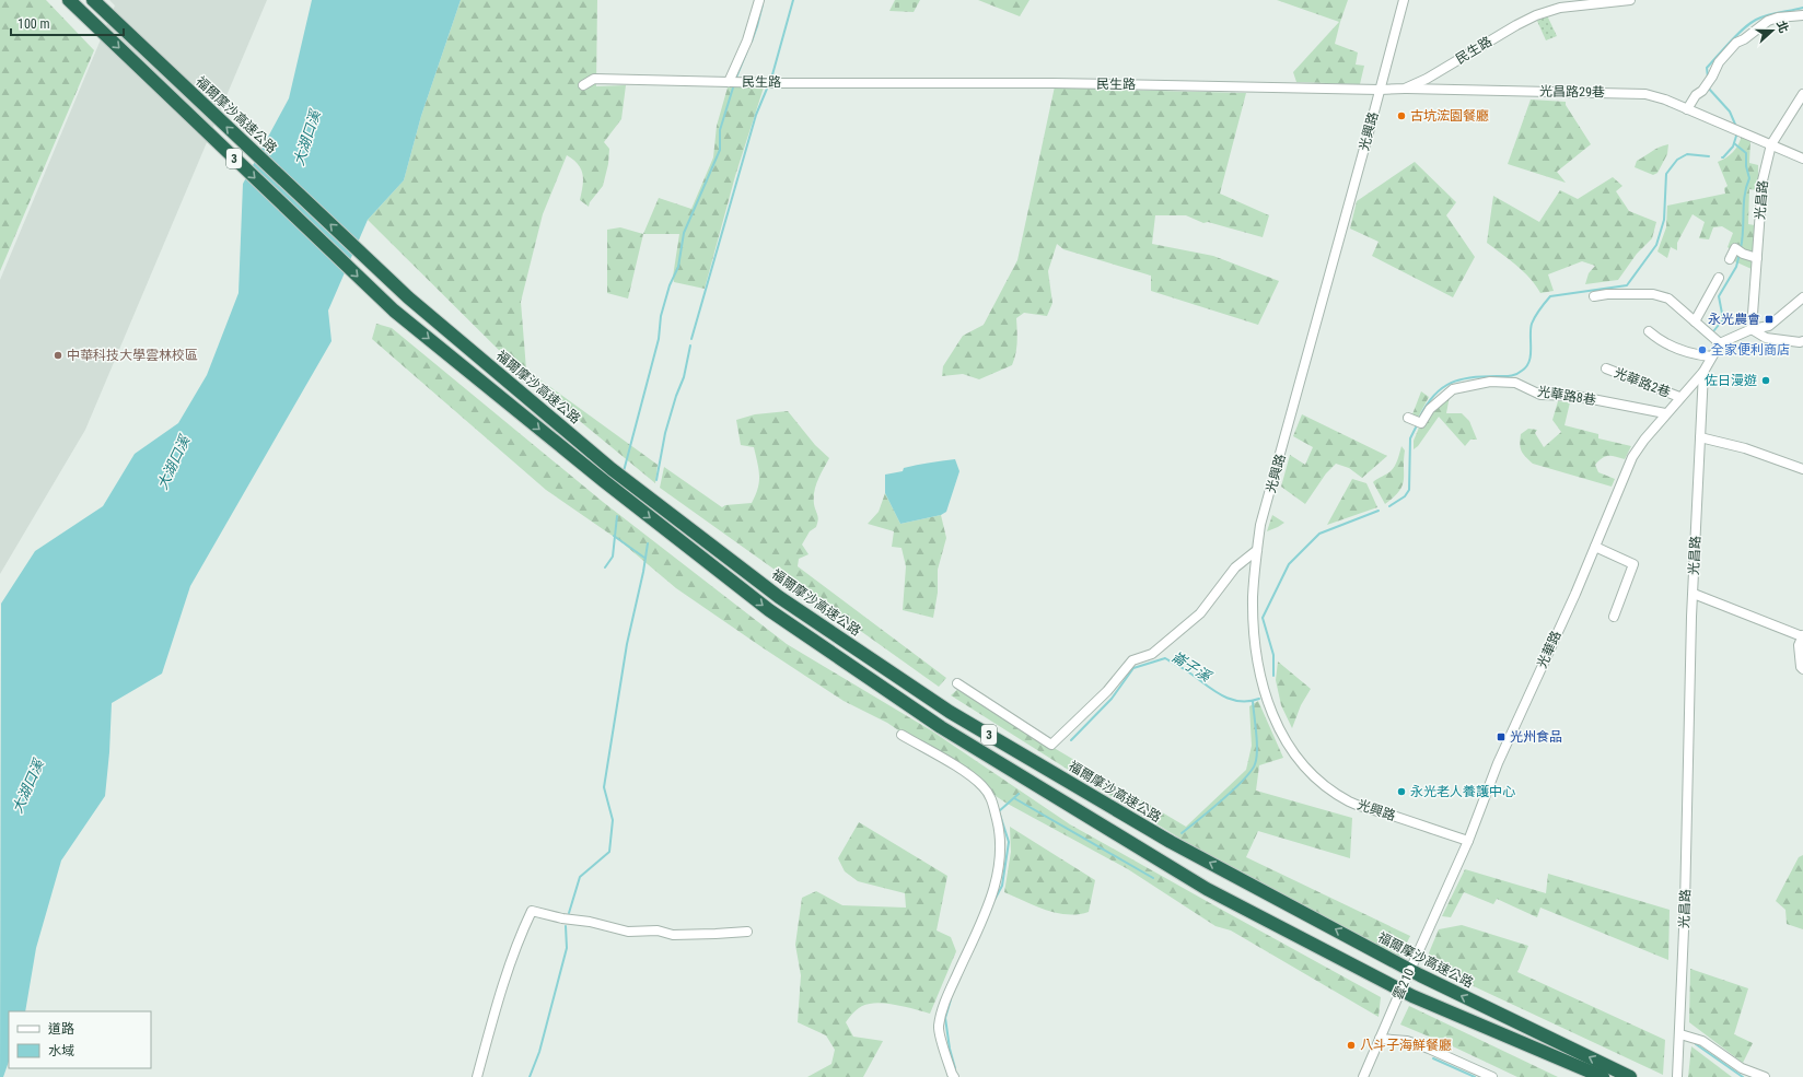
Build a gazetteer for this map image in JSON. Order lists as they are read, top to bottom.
{
  "streets": {
    "highway": ["福爾摩沙高速公路", "3"],
    "street": [
      "民生路",
      "光昌路29巷",
      "光興路",
      "光昌路",
      "光華路2巷",
      "光華路8巷",
      "光華路",
      "雲210"
    ]
  },
  "crossings": [
    ["民生路", "光昌路29巷"],
    ["民生路", "光興路"],
    ["光昌路29巷", "光昌路"],
    ["光興路", "光華路"],
    ["光昌路", "光華路"],
    ["光華路2巷", "光華路"],
    ["光華路8巷", "光華路"],
    ["光華路", "雲210"]
  ],
  "water": ["大湖口溪", "崙子溪"],
  "places": {
    "other": [
      "古坑浤園餐廳",
      "全家便利商店",
      "中華科技大學雲林校區",
      "佐日漫遊",
      "永光老人養護中心",
      "八斗子海鮮餐廳"
    ],
    "transit": ["永光農會", "光州食品"]
  },
  "legend": ["道路", "水域"],
  "scale_bar": "100 m",
  "north": "right"
}
